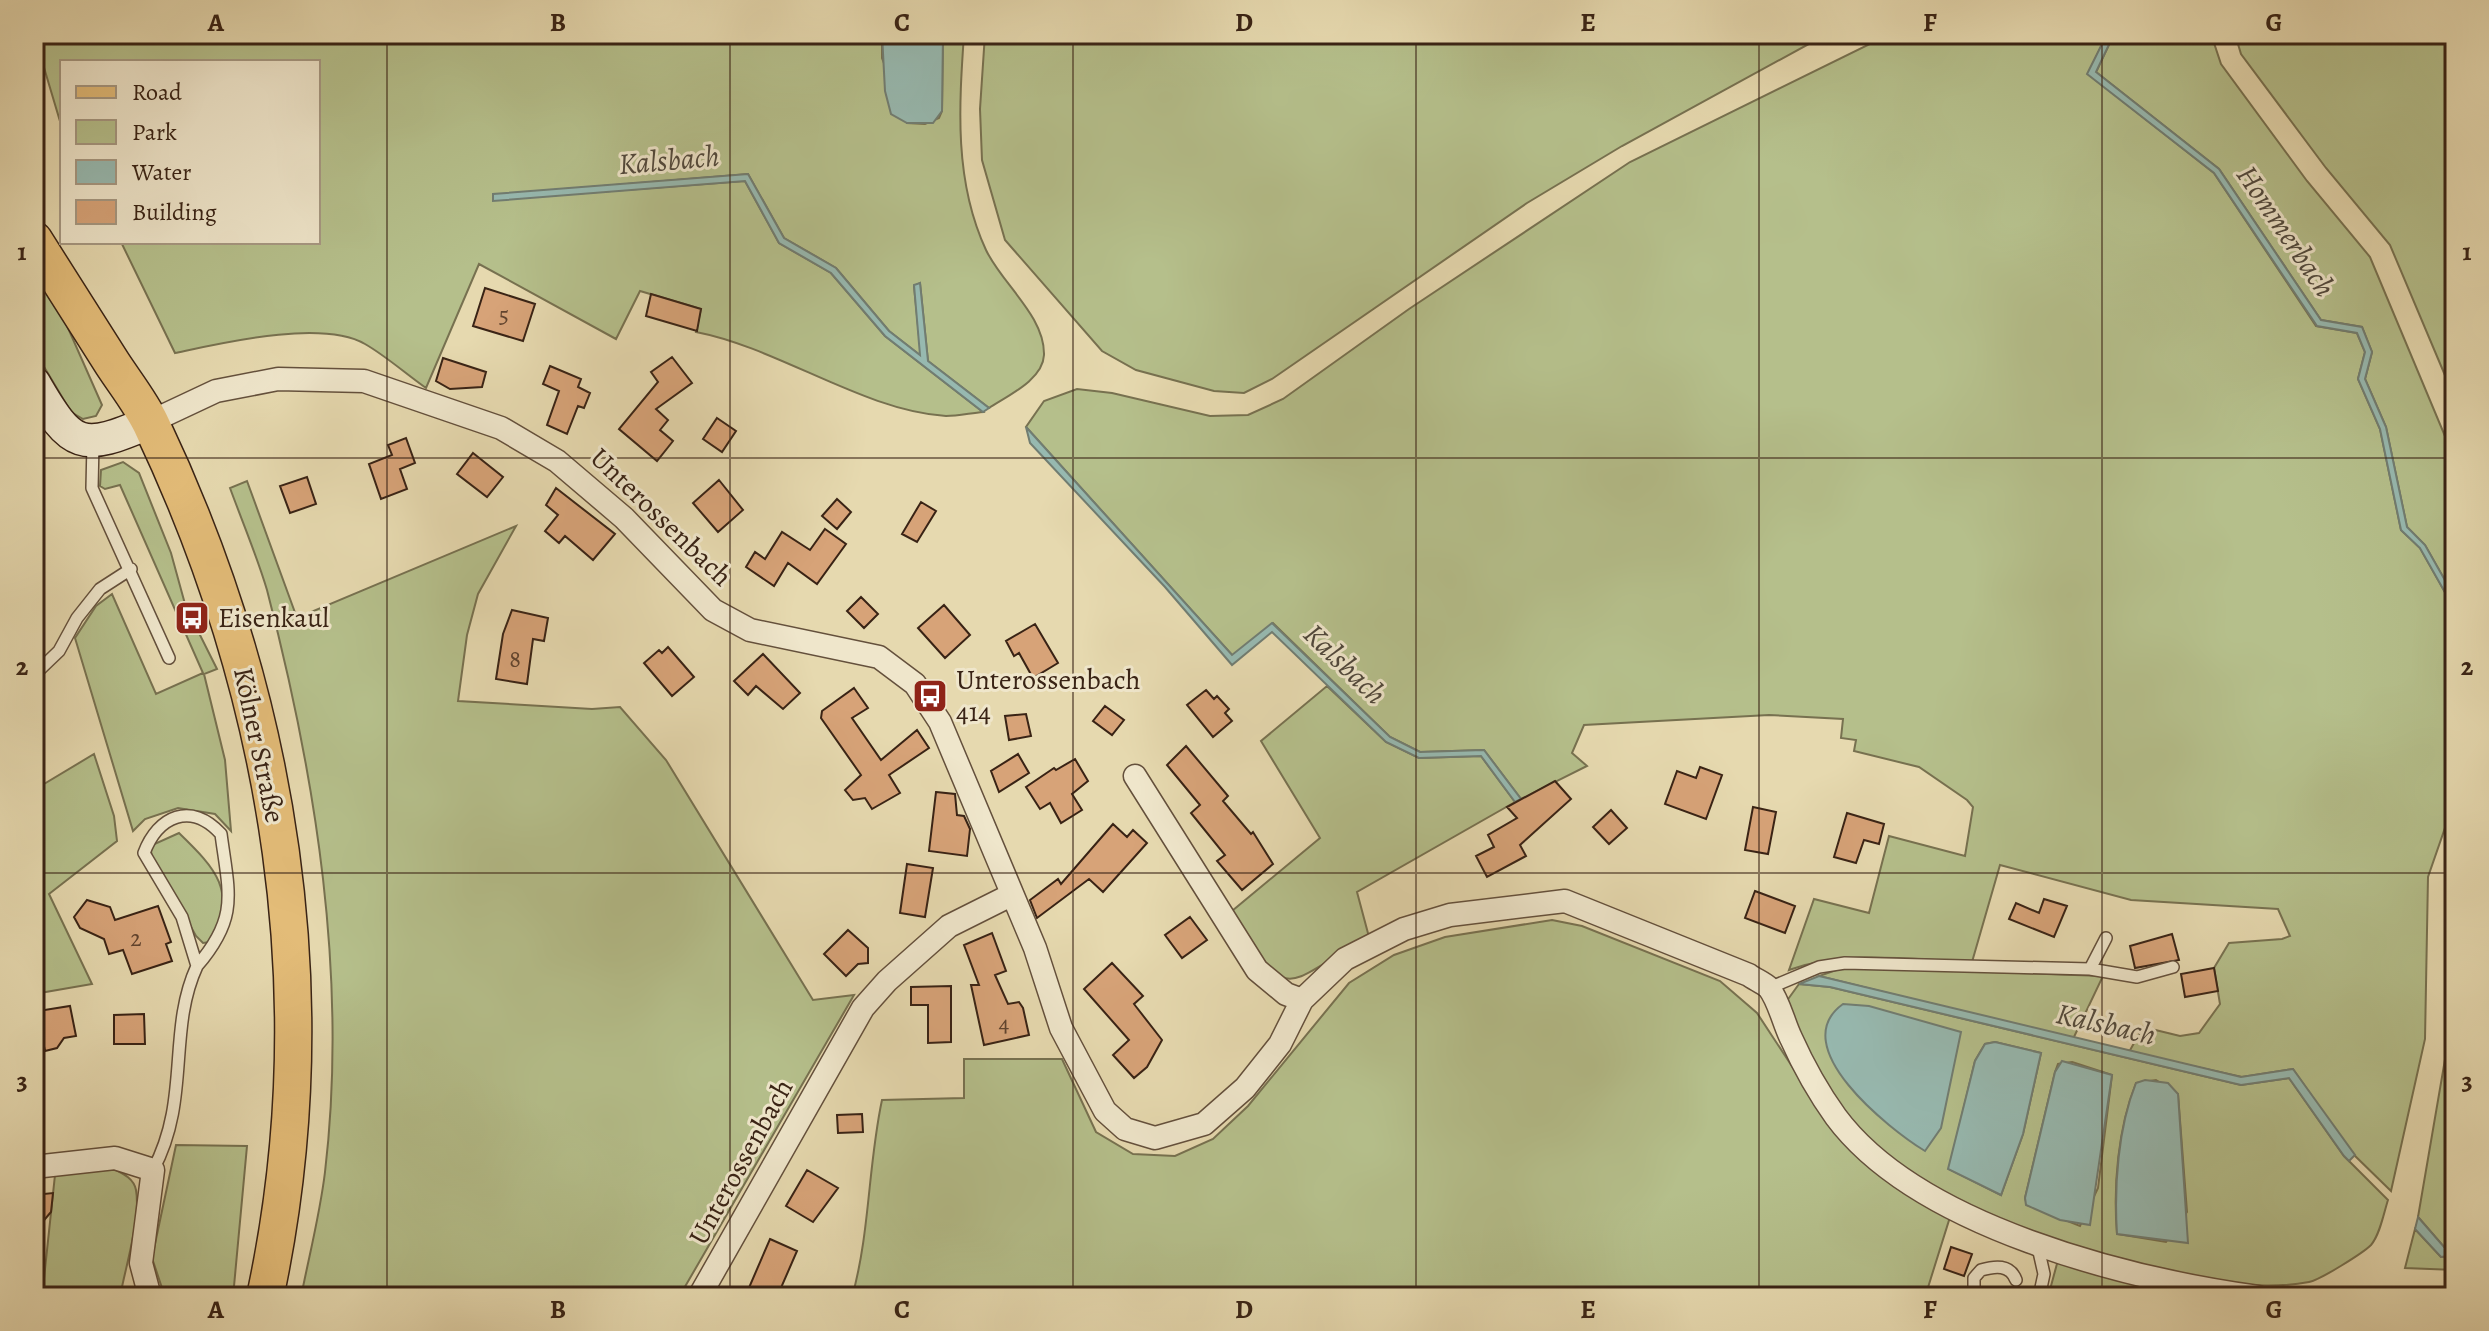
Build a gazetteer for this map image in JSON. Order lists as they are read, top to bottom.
{
  "streets": {
    "main road": ["Kölner Straße"],
    "street": ["Unterossenbach"]
  },
  "crossings": [
    ["Unterossenbach", "Kölner Straße"]
  ],
  "water": ["Kalsbach", "Hommerbach"],
  "places": {
    "bus stop": ["Eisenkaul", "Unterossenbach 414"]
  },
  "house_numbers": [
    "5",
    "8",
    "2",
    "4"
  ],
  "legend": [
    "Road",
    "Park",
    "Water",
    "Building"
  ],
  "grid": {
    "columns": [
      "A",
      "B",
      "C",
      "D",
      "E",
      "F",
      "G"
    ],
    "rows": ["1", "2", "3"]
  }
}
